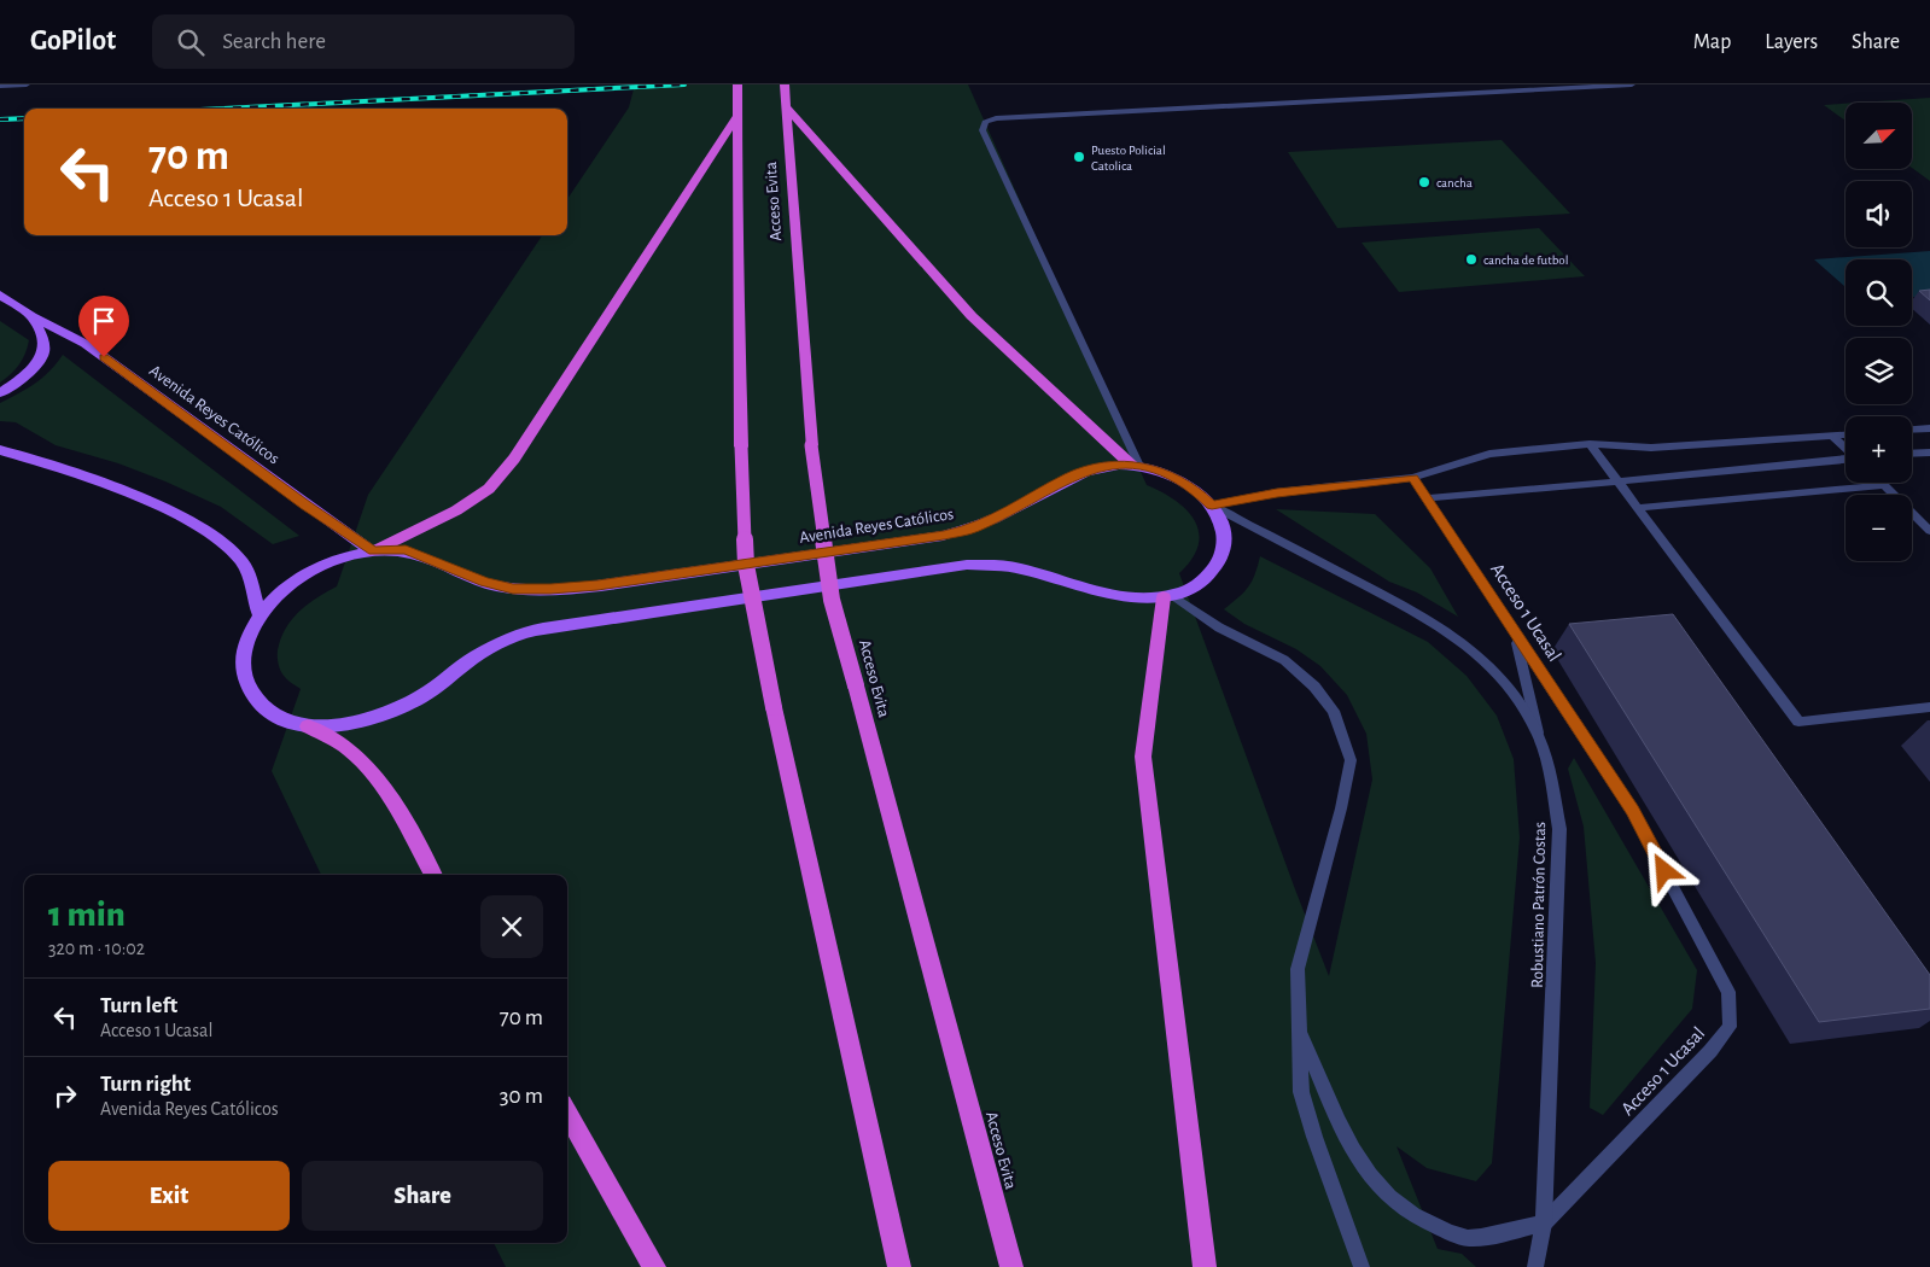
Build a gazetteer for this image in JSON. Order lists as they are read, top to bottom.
{
  "streets": {
    "highway": ["Acceso Evita"],
    "main road": ["Avenida Reyes Católicos"],
    "street": ["Acceso 1 Ucasal", "Robustiano Patrón Costas"]
  },
  "crossings": [
    ["Avenida Reyes Católicos", "Robustiano Patrón Costas"],
    ["Acceso 1 Ucasal", "Robustiano Patrón Costas"]
  ],
  "places": ["Puesto Policial Catolica", "cancha", "cancha de futbol"],
  "north": "top right",
  "page": {
    "header": "GoPilot",
    "search": "Search here",
    "nav": ["Map", "Layers", "Share"],
    "map_buttons": ["+", "−"],
    "turn": ["70 m", "Acceso 1 Ucasal"],
    "heading": ["1 min", "320 m · 10:02"],
    "list": [
      {
        "name": "Turn left",
        "note": "Acceso 1 Ucasal",
        "value": "70 m"
      },
      {
        "name": "Turn right",
        "note": "Avenida Reyes Católicos",
        "value": "30 m"
      }
    ],
    "buttons": ["Exit", "Share"]
  }
}
